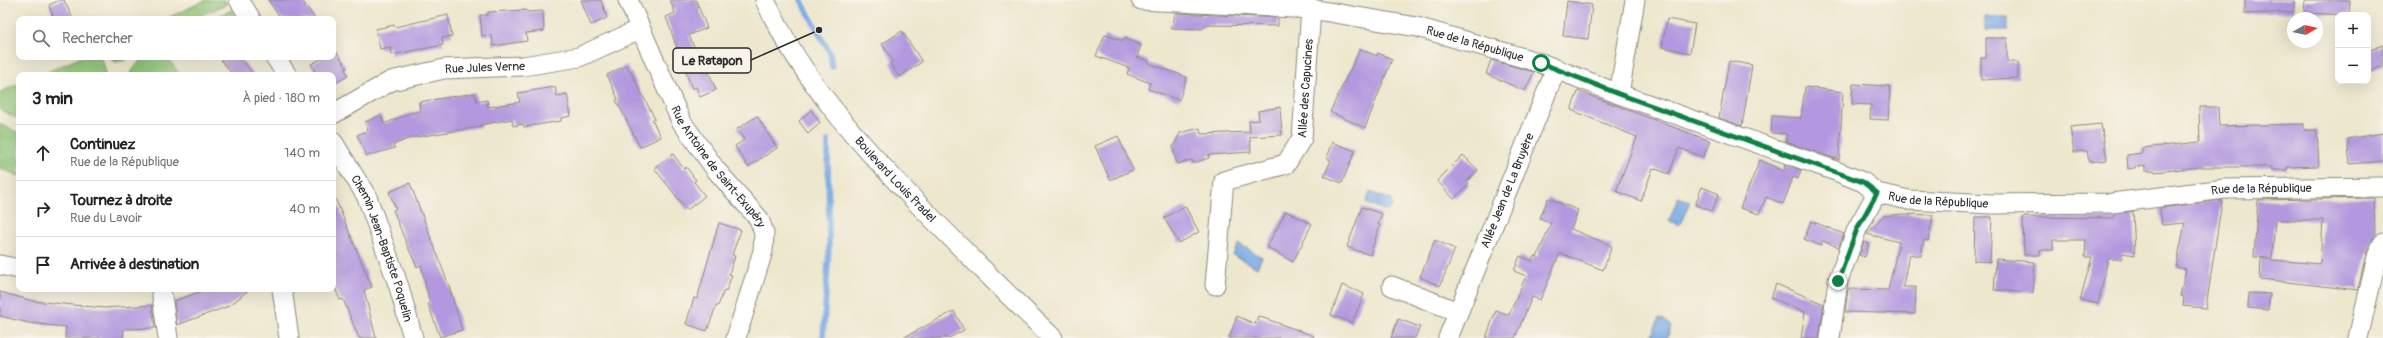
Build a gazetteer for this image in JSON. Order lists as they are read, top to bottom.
{
  "streets": {
    "street": [
      "Rue de la République",
      "Rue Jules Verne",
      "Allée des Capucines",
      "Rue Antoine de Saint-Exupéry",
      "Boulevard Louis Pradel",
      "Allée Jean de La Bruyère",
      "Chemin Jean-Baptiste Poquelin"
    ]
  },
  "crossings": [
    ["Rue de la République", "Allée des Capucines"],
    ["Rue de la République", "Allée Jean de La Bruyère"],
    ["Rue Jules Verne", "Rue Antoine de Saint-Exupéry"]
  ],
  "places": ["Le Ratapon"],
  "north": "right",
  "page": {
    "map_buttons": ["+", "−"],
    "search": "Rechercher",
    "heading": ["3 min", "À pied · 180 m"],
    "list": [
      ["Continuez", "Rue de la République", "140 m"],
      ["Tournez à droite", "Rue du Lavoir", "40 m"],
      "Arrivée à destination"
    ]
  }
}
